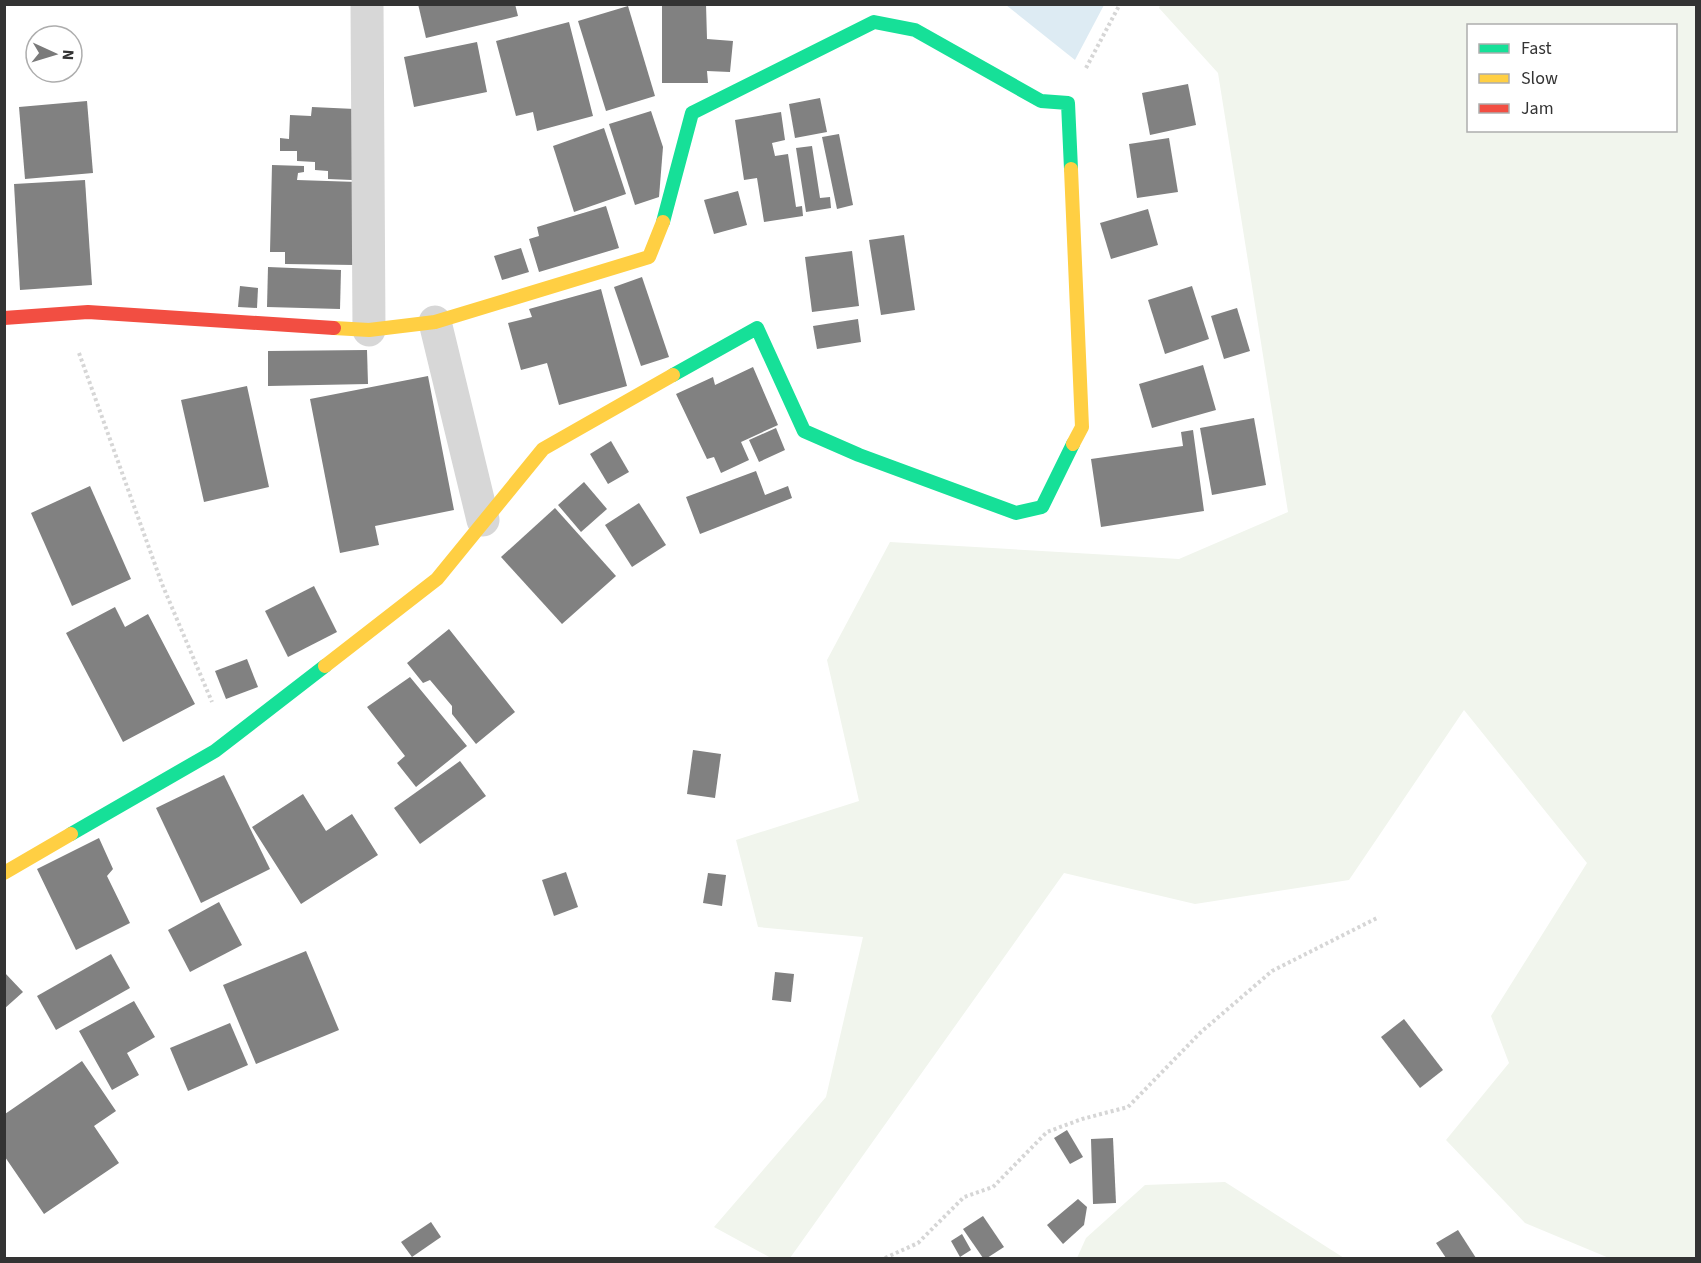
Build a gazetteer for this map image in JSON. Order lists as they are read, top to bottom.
{
  "legend": ["Fast", "Slow", "Jam"],
  "north": "right"
}
